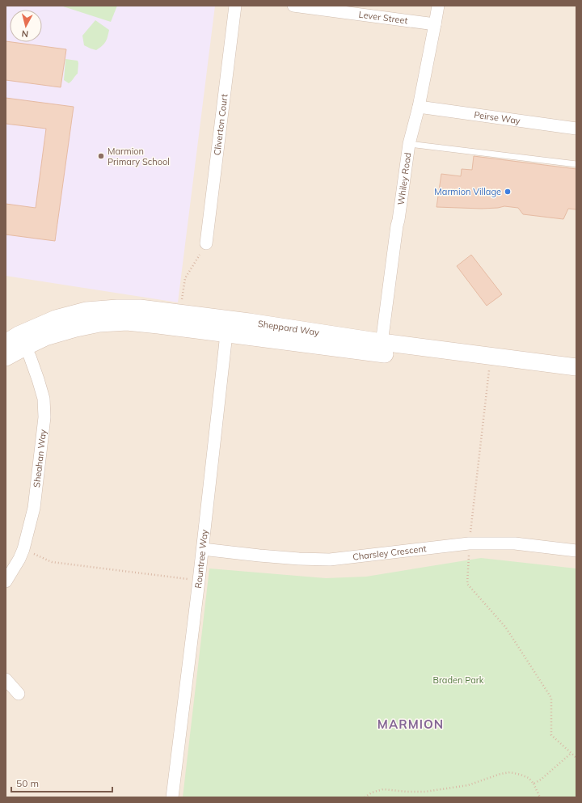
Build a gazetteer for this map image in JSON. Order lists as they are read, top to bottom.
{
  "streets": {
    "street": [
      "Lever Street",
      "Peirse Way",
      "Cliverton Court",
      "Whiley Road",
      "Sheppard Way",
      "Sheahan Way",
      "Charsley Crescent",
      "Rountree Way"
    ]
  },
  "crossings": [
    ["Lever Street", "Whiley Road"],
    ["Peirse Way", "Whiley Road"],
    ["Whiley Road", "Sheppard Way"],
    ["Sheppard Way", "Sheahan Way"],
    ["Sheppard Way", "Rountree Way"],
    ["Charsley Crescent", "Rountree Way"]
  ],
  "districts": ["MARMION"],
  "parks": ["Braden Park"],
  "places": ["Marmion Primary School", "Marmion Village"],
  "scale_bar": "50 m",
  "north": "bottom"
}
